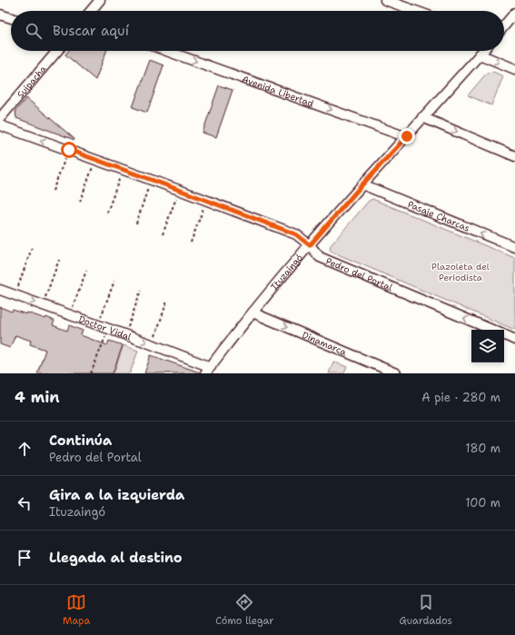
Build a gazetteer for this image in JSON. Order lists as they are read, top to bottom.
{
  "streets": {
    "street": [
      "Suipacha",
      "Avenida Libertad",
      "Pasaje Charcas",
      "Ituzaingó",
      "Pedro del Portal",
      "Doctor Vidal",
      "Dinamarca"
    ]
  },
  "crossings": [
    ["Avenida Libertad", "Ituzaingó"],
    ["Pasaje Charcas", "Ituzaingó"],
    ["Ituzaingó", "Pedro del Portal"],
    ["Ituzaingó", "Doctor Vidal"],
    ["Ituzaingó", "Dinamarca"]
  ],
  "one_way": [
    "Avenida Libertad",
    "Pasaje Charcas",
    "Pedro del Portal",
    "Dinamarca"
  ],
  "parks": ["Plazoleta del Periodista"],
  "page": {
    "search": "Buscar aquí",
    "heading": ["4 min", "A pie · 280 m"],
    "list": [
      ["Continúa", "Pedro del Portal", "180 m"],
      ["Gira a la izquierda", "Ituzaingó", "100 m"],
      "Llegada al destino"
    ],
    "nav": ["Mapa", "Cómo llegar", "Guardados"]
  }
}
